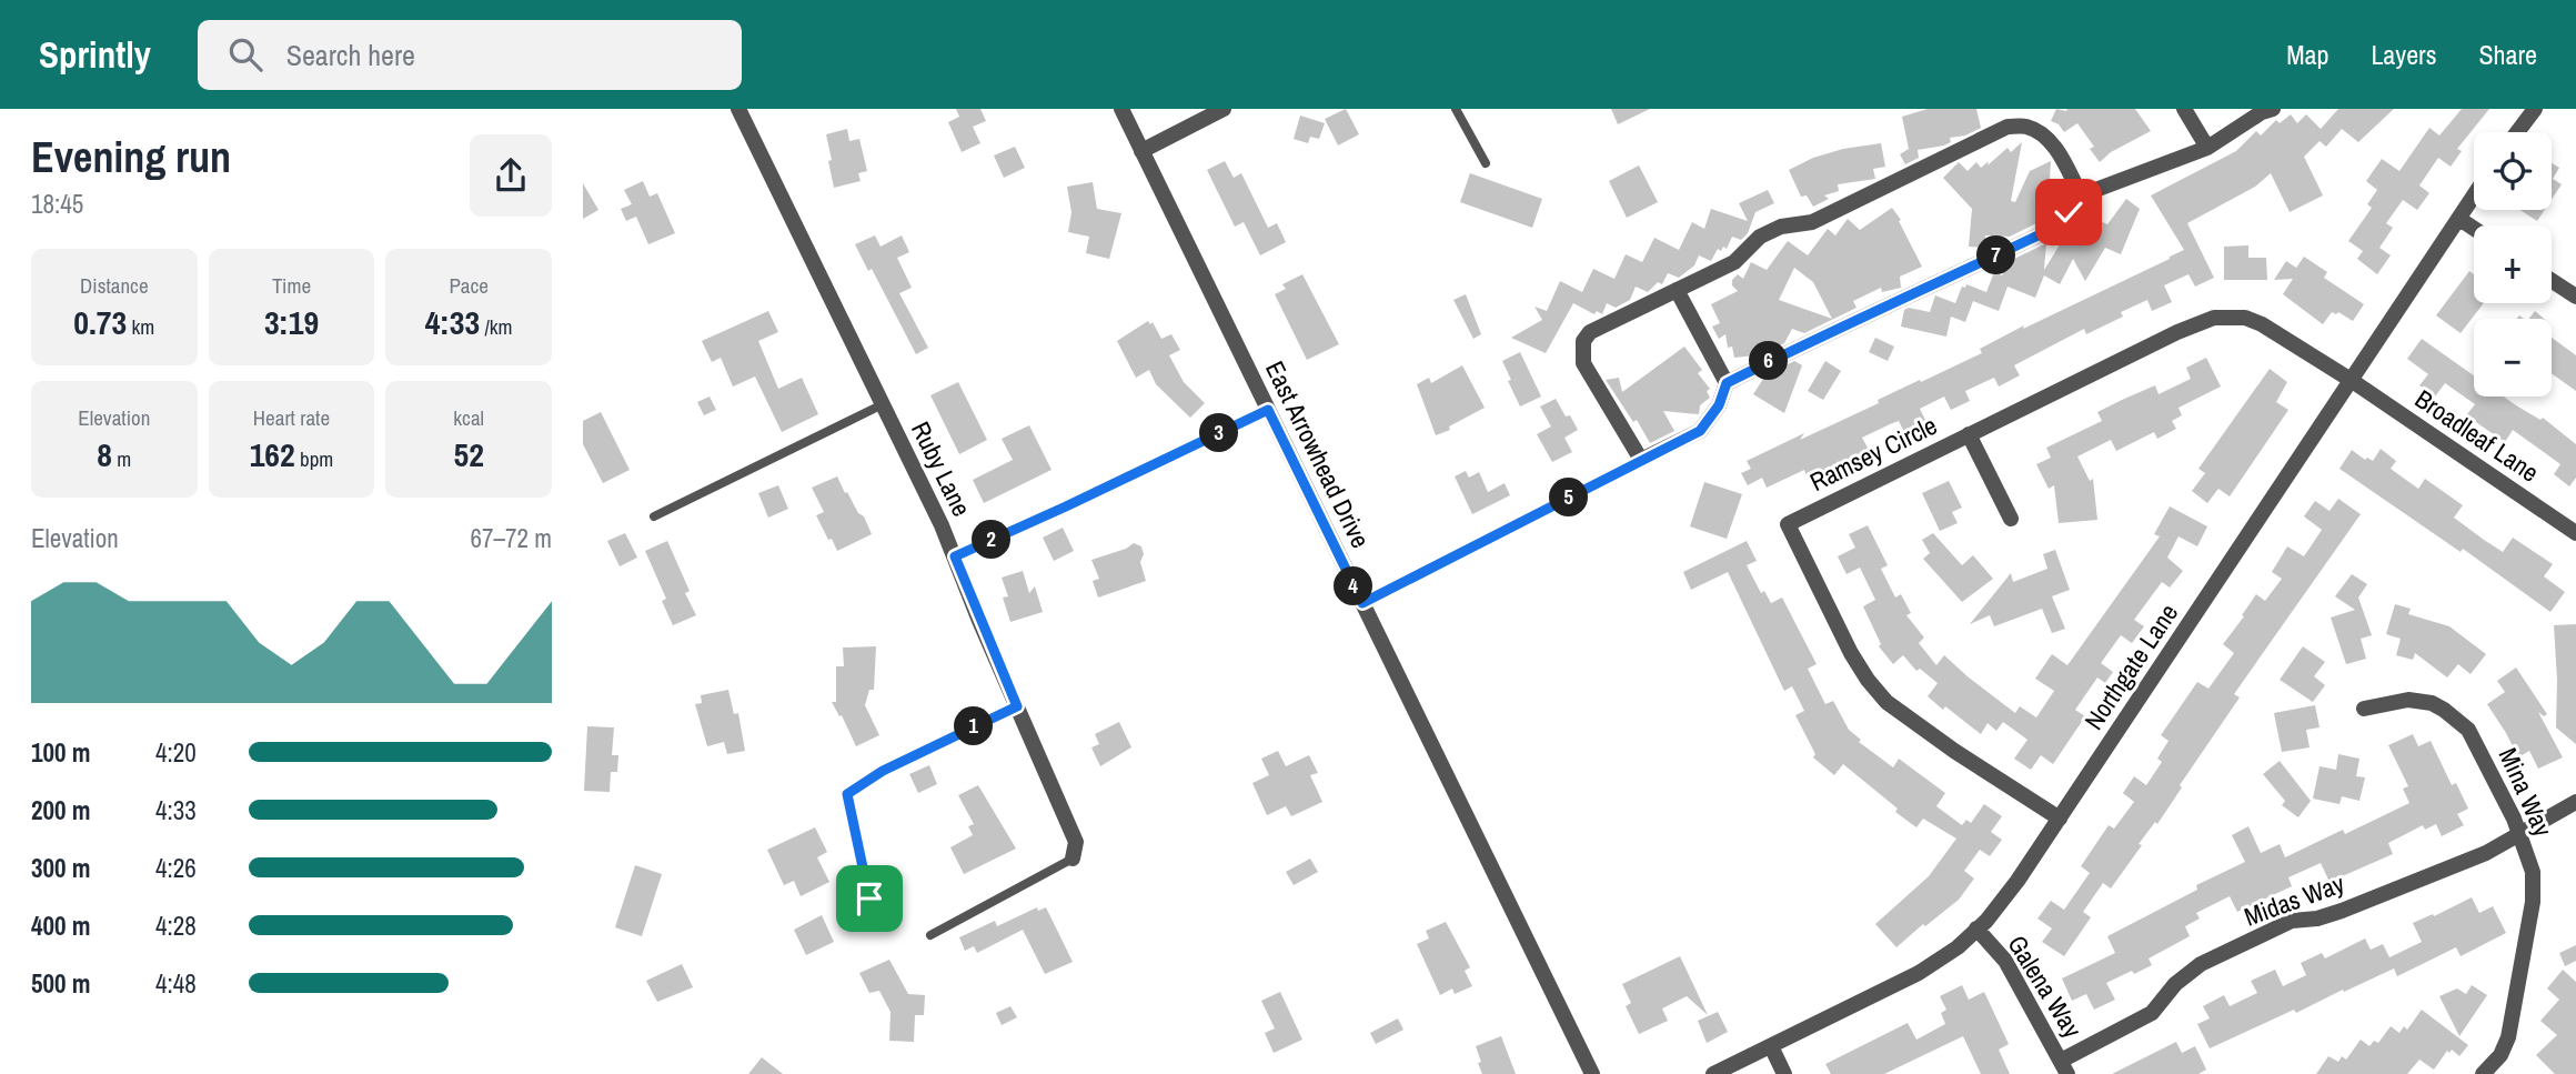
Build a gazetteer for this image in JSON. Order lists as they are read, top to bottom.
{
  "streets": {
    "street": [
      "Broadleaf Lane",
      "Ramsey Circle",
      "East Arrowhead Drive",
      "Ruby Lane",
      "Northgate Lane",
      "Mina Way",
      "Midas Way",
      "Galena Way"
    ]
  },
  "crossings": [
    ["Broadleaf Lane", "Ramsey Circle"],
    ["Broadleaf Lane", "Northgate Lane"],
    ["Ramsey Circle", "Northgate Lane"],
    ["Northgate Lane", "Galena Way"],
    ["Mina Way", "Midas Way"],
    ["Midas Way", "Galena Way"]
  ],
  "page": {
    "header": "Sprintly",
    "search": "Search here",
    "nav": ["Map", "Layers", "Share"],
    "heading": ["Evening run", "18:45"],
    "map_buttons": ["+", "−"],
    "pins": [
      "7",
      "6",
      "3",
      "5",
      "2",
      "4",
      "1"
    ],
    "stats": [
      ["Distance", "0.73 km"],
      ["Time", "3:19"],
      ["Pace", "4:33 /km"],
      ["Elevation", "8 m"],
      ["Heart rate", "162 bpm"],
      ["kcal", "52"]
    ],
    "chart": ["Elevation", "67–72 m"],
    "list": [
      {
        "name": "100 m",
        "note": "4:20"
      },
      {
        "name": "200 m",
        "note": "4:33"
      },
      {
        "name": "300 m",
        "note": "4:26"
      },
      {
        "name": "400 m",
        "note": "4:28"
      },
      {
        "name": "500 m",
        "note": "4:48"
      }
    ]
  }
}
